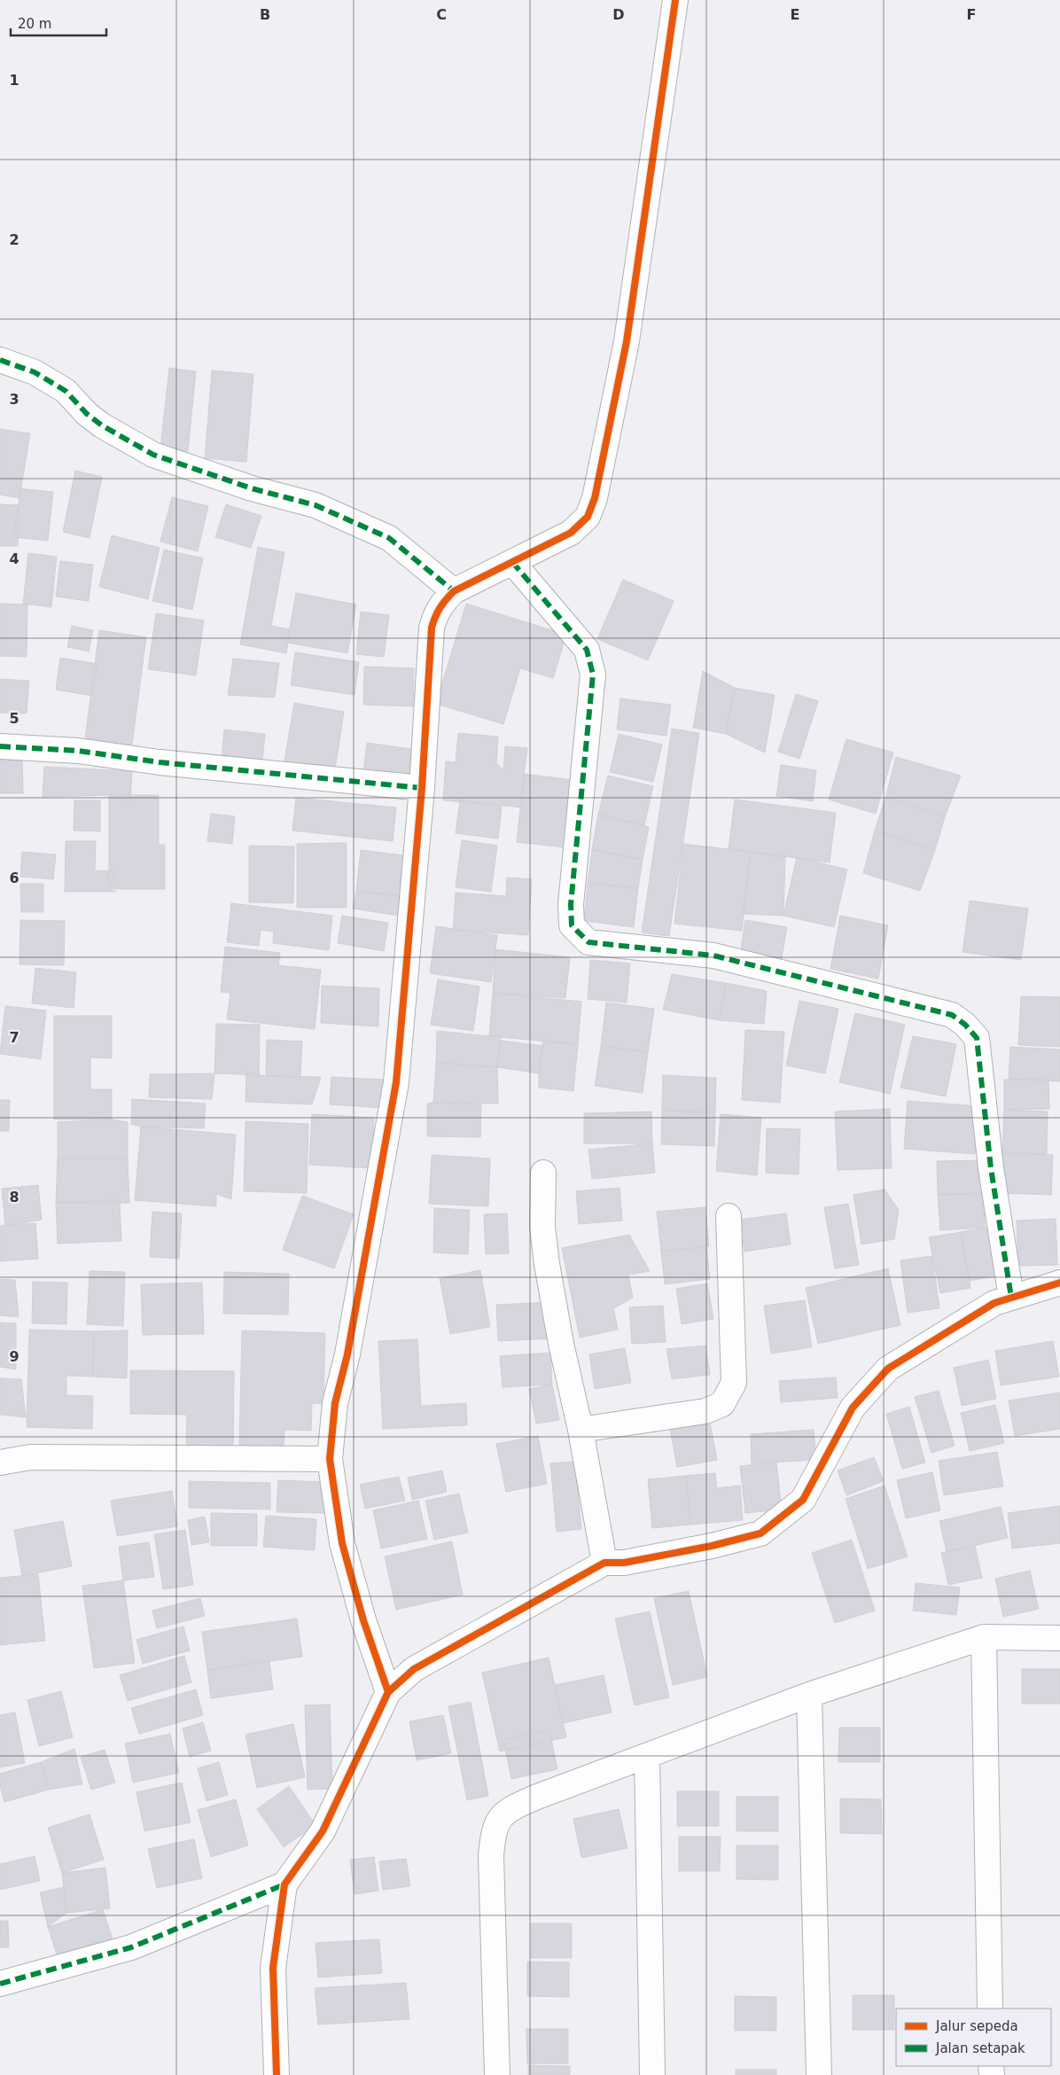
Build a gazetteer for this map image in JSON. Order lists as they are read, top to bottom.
{
  "legend": ["Jalur sepeda", "Jalan setapak"],
  "scale_bar": "20 m",
  "grid": {
    "columns": [
      "B",
      "C",
      "D",
      "E",
      "F"
    ],
    "rows": [
      "1",
      "2",
      "3",
      "4",
      "5",
      "6",
      "7",
      "8",
      "9"
    ]
  }
}
